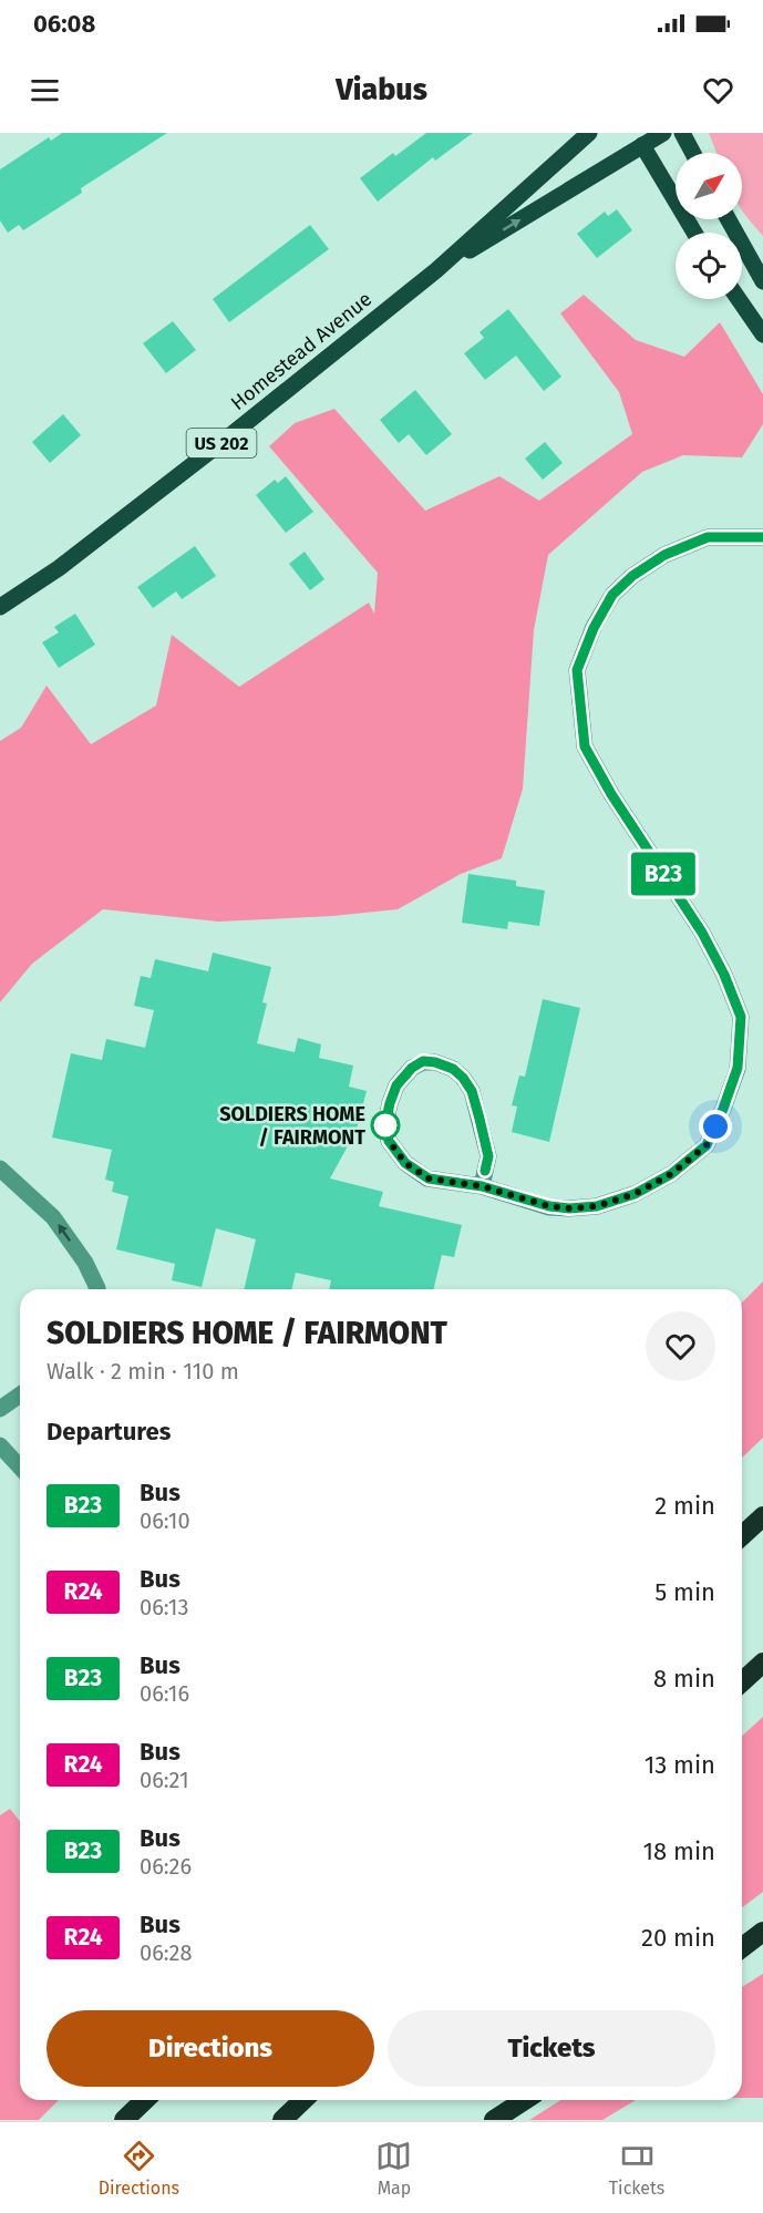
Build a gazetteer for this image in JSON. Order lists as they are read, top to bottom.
{
  "streets": {
    "main road": ["Homestead Avenue", "US 202"]
  },
  "places": ["SOLDIERS HOME / FAIRMONT"],
  "lines": ["bus line B23"],
  "north": "top right",
  "page": {
    "status": "06:08",
    "header": "Viabus",
    "on_map": "B23",
    "heading": [
      ["SOLDIERS HOME / FAIRMONT", "Walk · 2 min · 110 m"],
      "Departures"
    ],
    "list": [
      {
        "mark": "B23",
        "name": "Bus",
        "note": "06:10",
        "value": "2 min"
      },
      {
        "mark": "R24",
        "name": "Bus",
        "note": "06:13",
        "value": "5 min"
      },
      {
        "mark": "B23",
        "name": "Bus",
        "note": "06:16",
        "value": "8 min"
      },
      {
        "mark": "R24",
        "name": "Bus",
        "note": "06:21",
        "value": "13 min"
      },
      {
        "mark": "B23",
        "name": "Bus",
        "note": "06:26",
        "value": "18 min"
      },
      {
        "mark": "R24",
        "name": "Bus",
        "note": "06:28",
        "value": "20 min"
      }
    ],
    "buttons": ["Directions", "Tickets"],
    "tabs": ["Directions", "Map", "Tickets"]
  }
}
